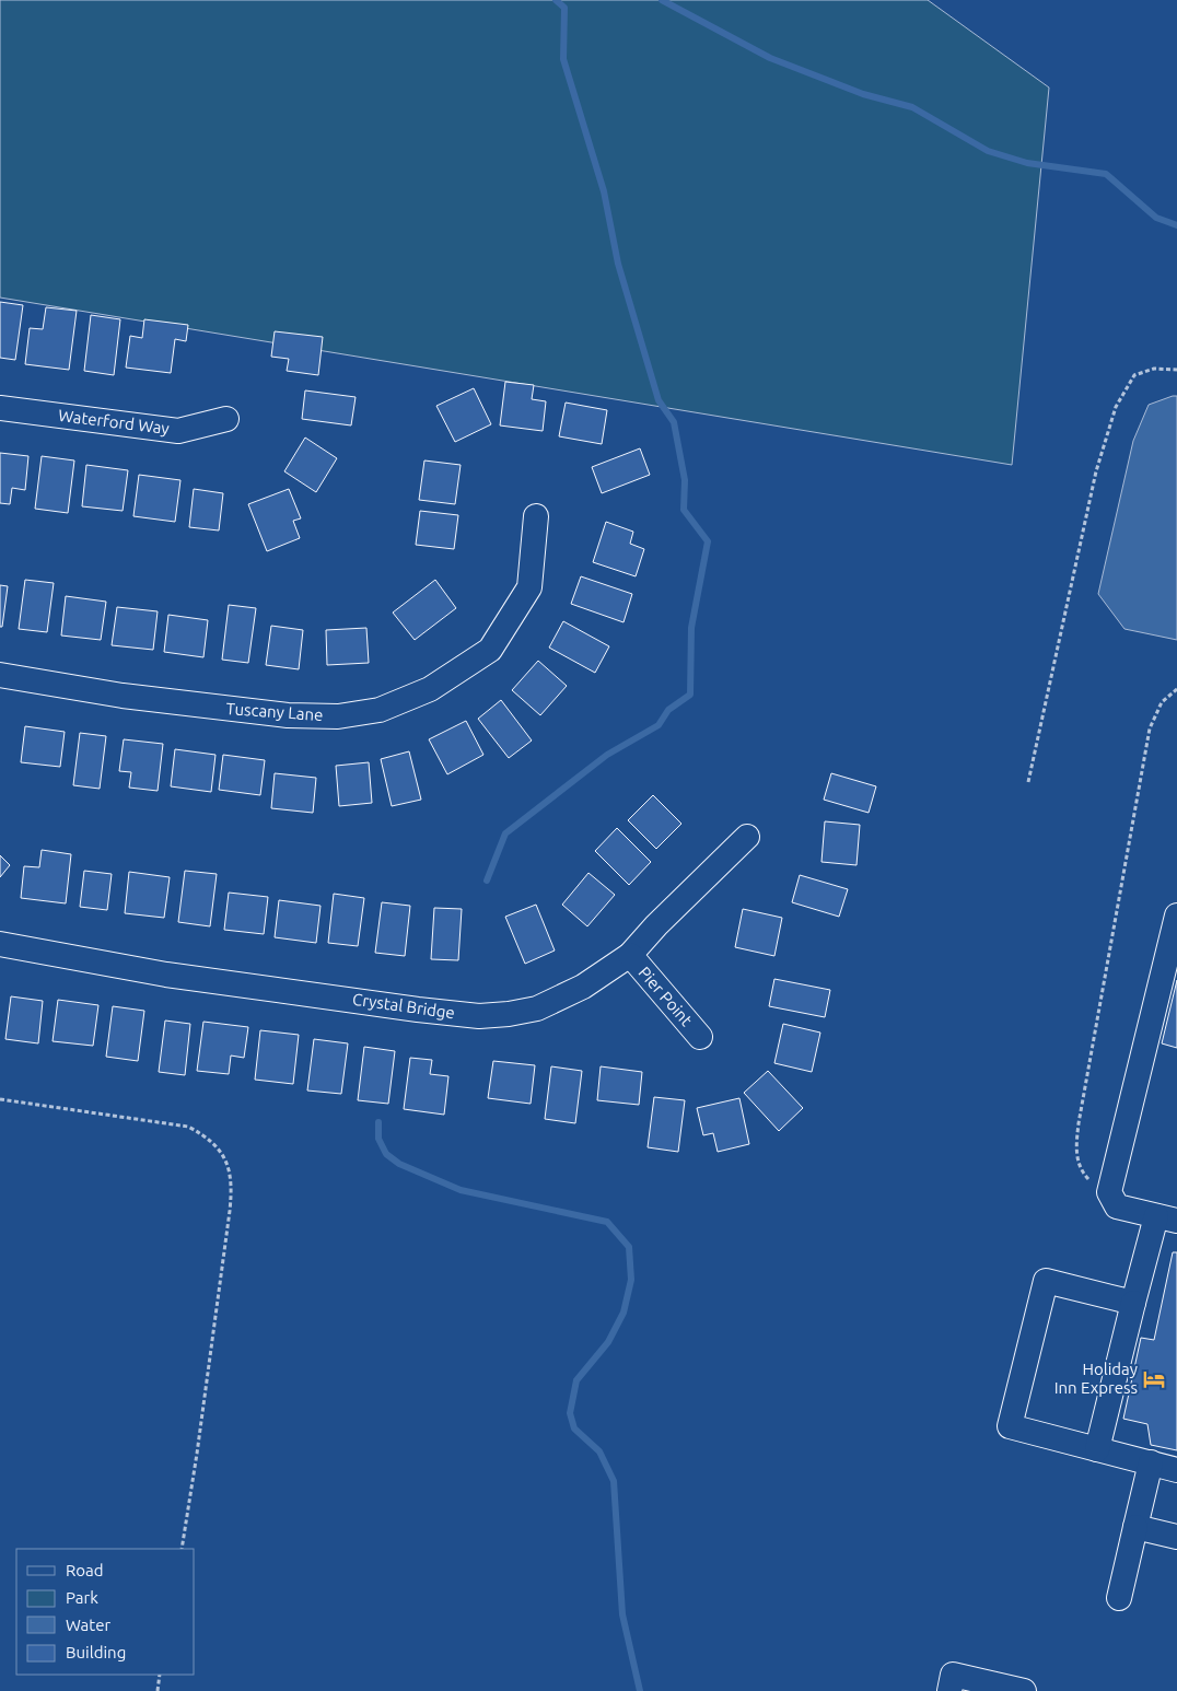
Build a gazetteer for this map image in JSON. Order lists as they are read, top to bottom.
{
  "streets": {
    "street": [
      "Waterford Way",
      "Tuscany Lane",
      "Pier Point",
      "Crystal Bridge"
    ]
  },
  "crossings": [
    ["Pier Point", "Crystal Bridge"]
  ],
  "places": {
    "hotel": ["Holiday Inn Express"]
  },
  "legend": [
    "Road",
    "Park",
    "Water",
    "Building"
  ]
}
